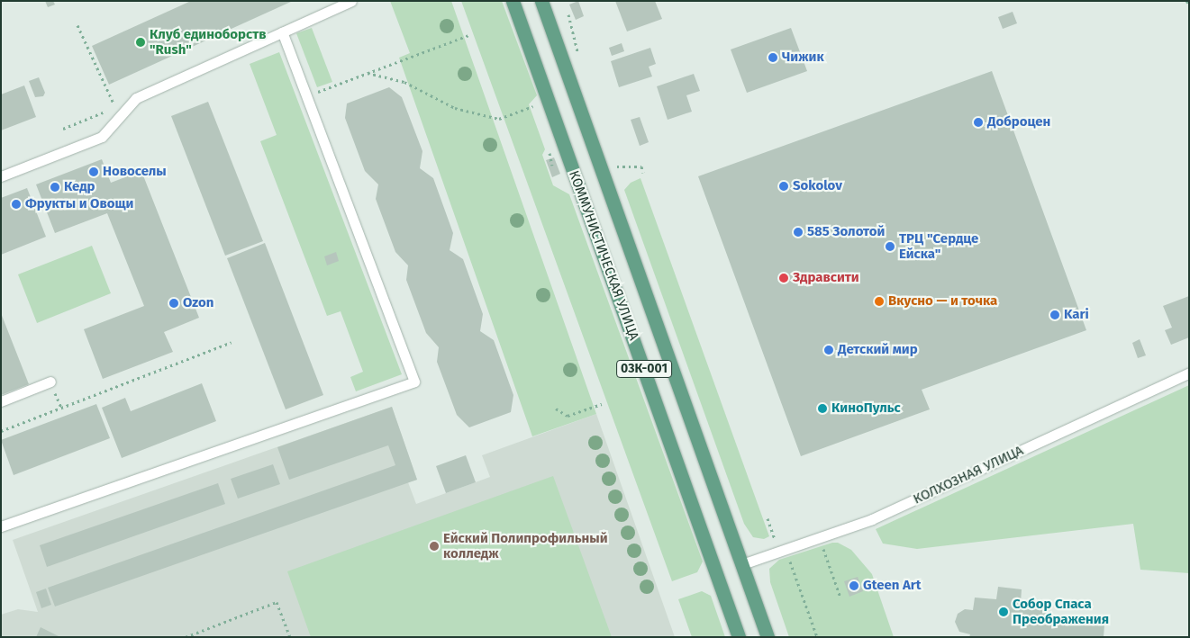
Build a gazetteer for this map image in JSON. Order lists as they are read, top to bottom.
{
  "streets": {
    "main road": ["КОММУНИСТИЧЕСКАЯ УЛИЦА", "03К-001"],
    "lane": ["КОЛХОЗНАЯ УЛИЦА"]
  },
  "crossings": [
    ["КОММУНИСТИЧЕСКАЯ УЛИЦА", "КОЛХОЗНАЯ УЛИЦА"]
  ],
  "places": [
    "Клуб единоборств \"Rush\"",
    "Чижик",
    "Доброцен",
    "Новоселы",
    "Sokolov",
    "Кедр",
    "Фрукты и Овощи",
    "585 Золотой",
    "ТРЦ \"Сердце Ейска\"",
    "Здравсити",
    "Вкусно — и точка",
    "Ozon",
    "Kari",
    "Детский мир",
    "КиноПульс",
    "Ейский Полипрофильный колледж",
    "Gteen Art",
    "Собор Спаса Преображения"
  ]
}
